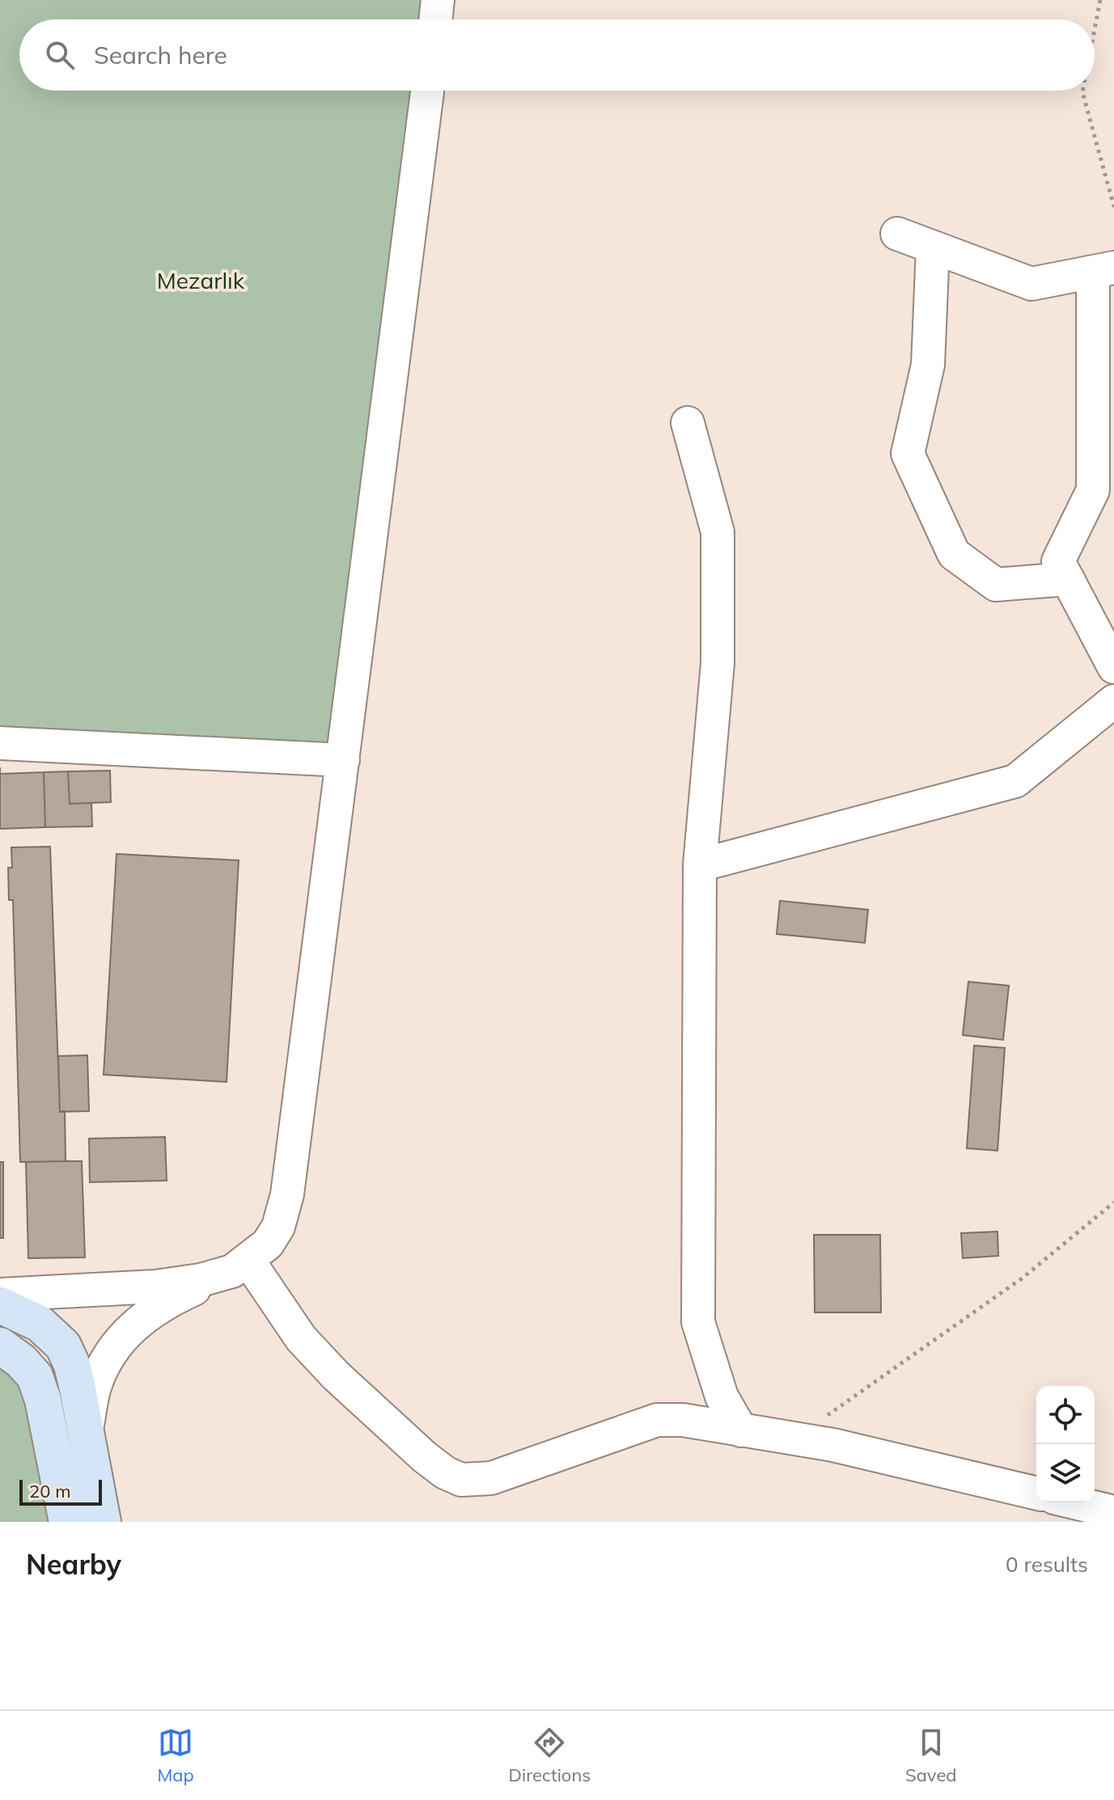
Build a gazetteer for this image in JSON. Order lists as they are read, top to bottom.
{
  "parks": ["Mezarlık"],
  "scale_bar": "20 m",
  "page": {
    "search": "Search here",
    "scale": "20 m",
    "heading": ["Nearby", "0 results"],
    "nav": ["Map", "Directions", "Saved"]
  }
}
